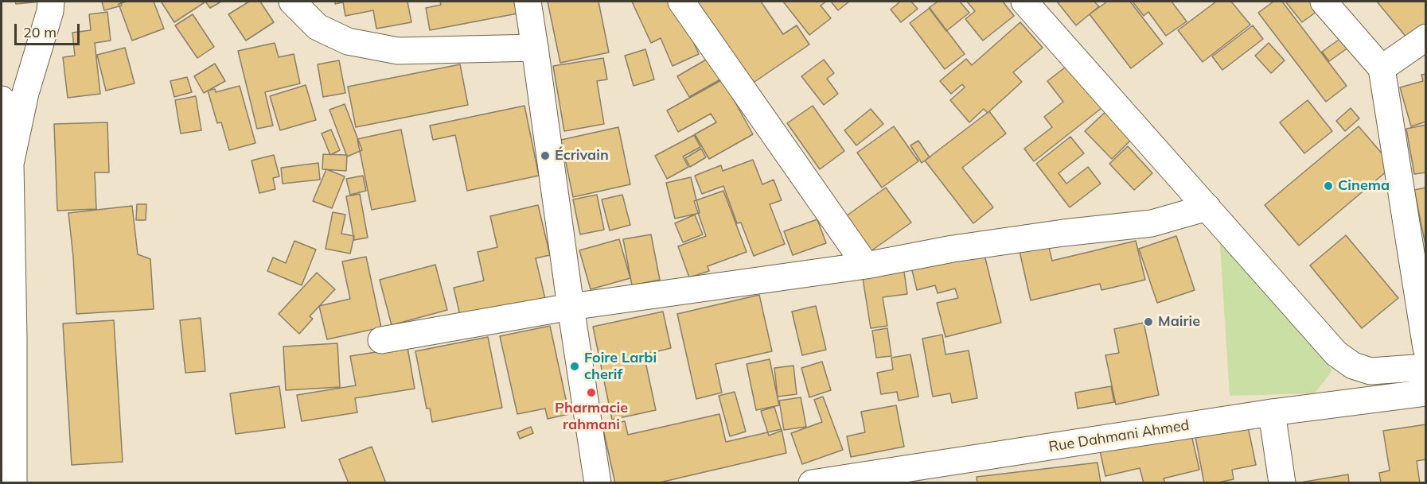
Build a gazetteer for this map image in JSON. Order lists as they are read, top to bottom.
{
  "streets": {
    "street": ["Rue Dahmani Ahmed"]
  },
  "places": [
    "Écrivain",
    "Cinema",
    "Mairie",
    "Foire Larbi cherif",
    "Pharmacie rahmani"
  ],
  "scale_bar": "20 m"
}
